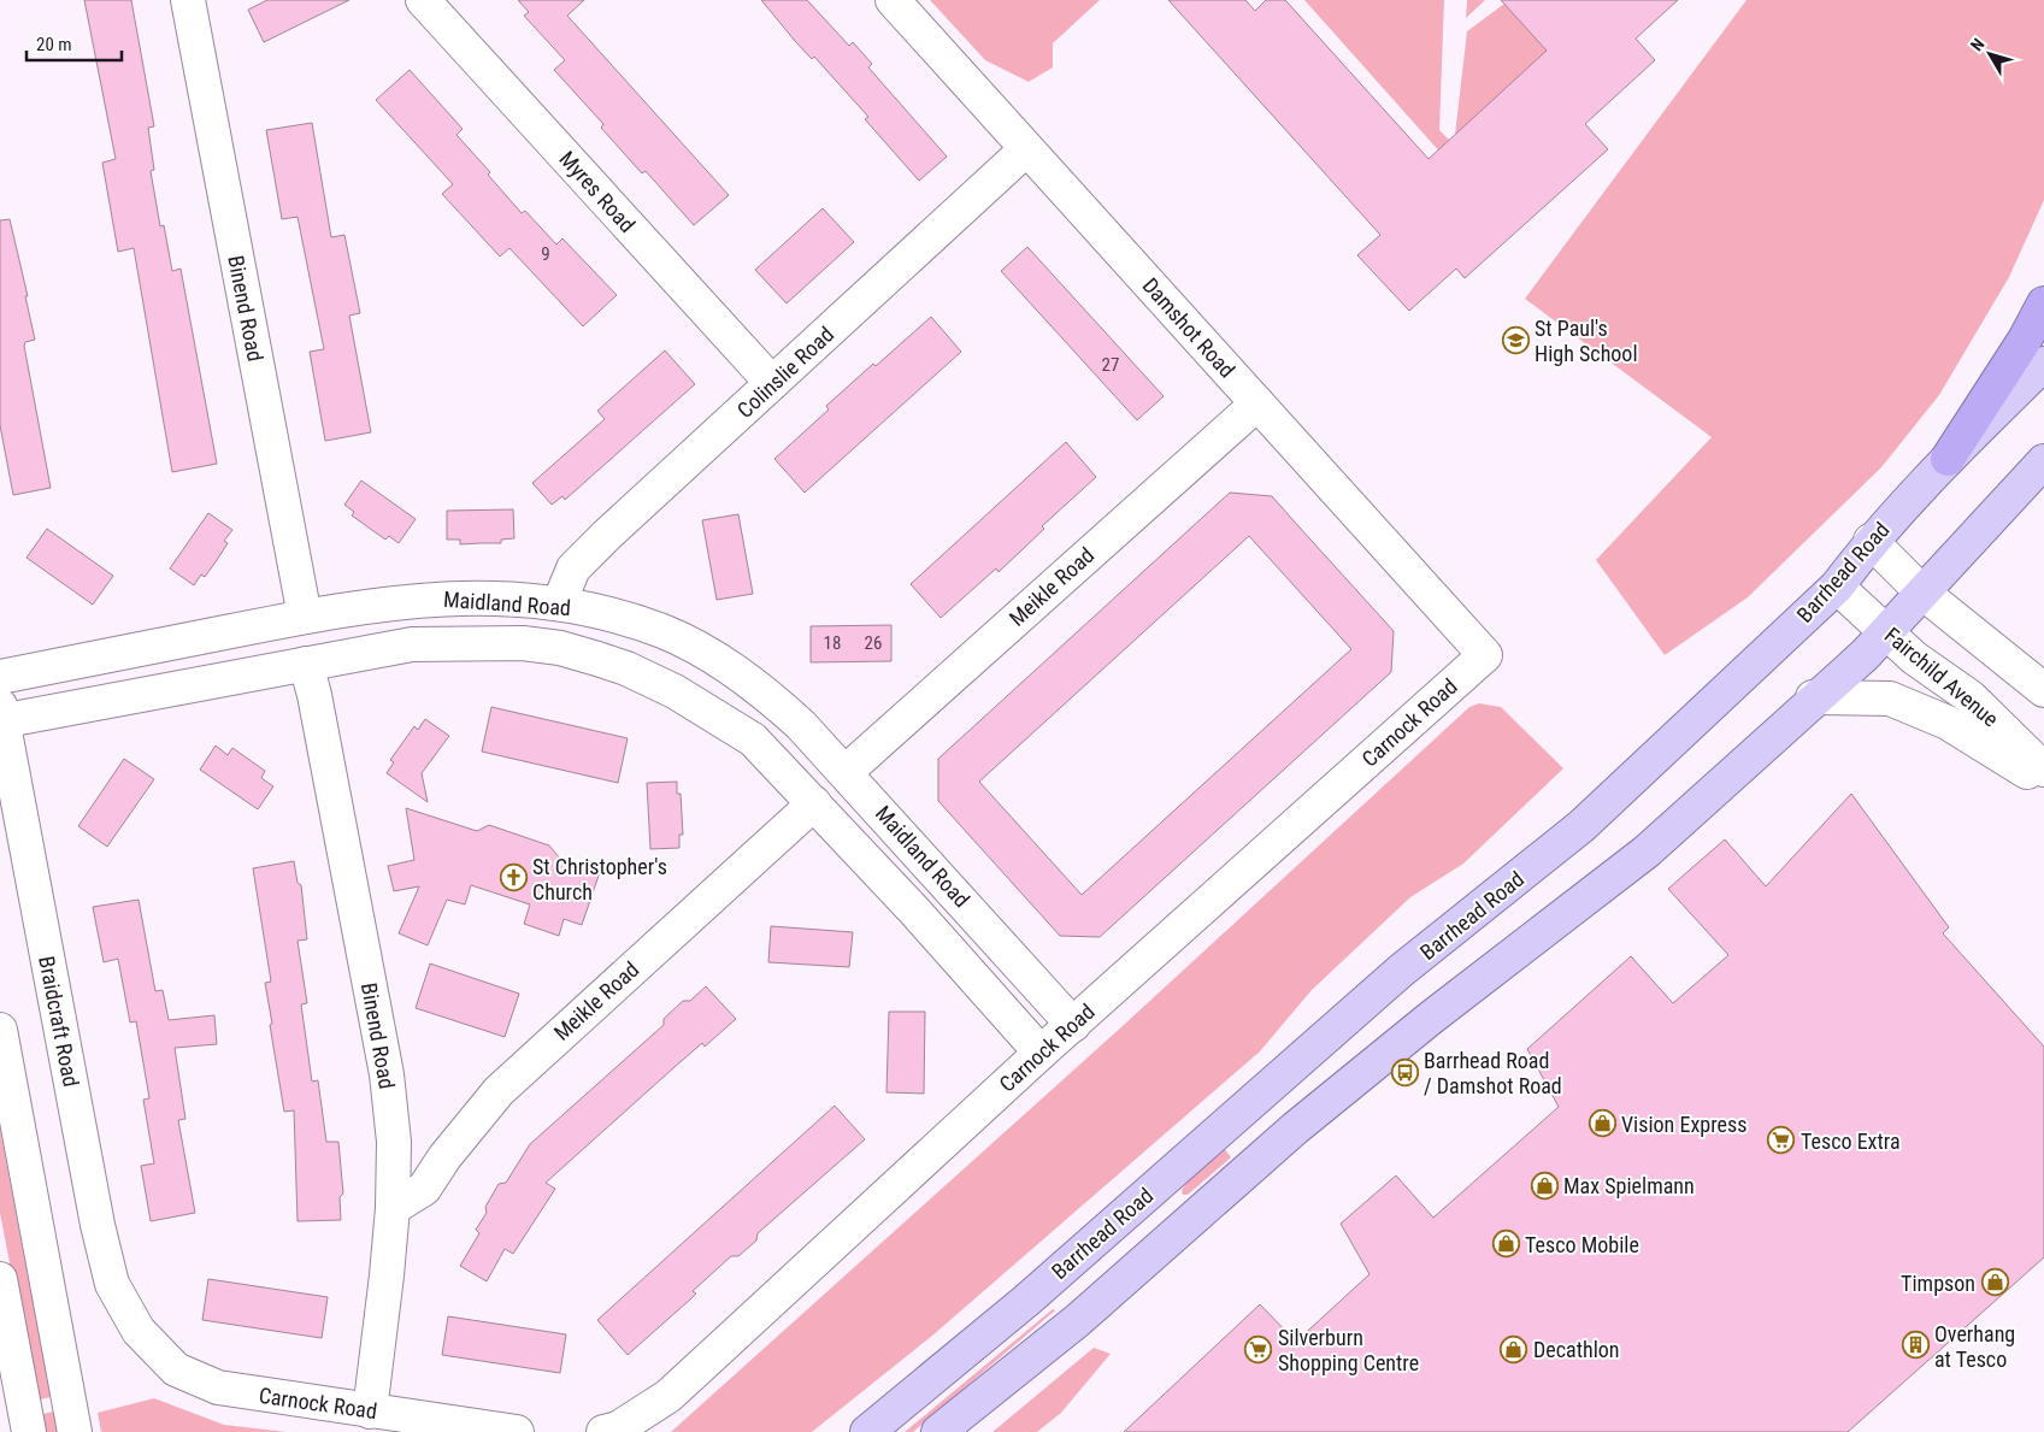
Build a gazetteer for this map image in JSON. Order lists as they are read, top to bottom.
{
  "streets": {
    "main road": ["Barrhead Road"],
    "street": [
      "Myres Road",
      "Binend Road",
      "Damshot Road",
      "Colinslie Road",
      "Meikle Road",
      "Maidland Road",
      "Fairchild Avenue",
      "Carnock Road",
      "Braidcraft Road"
    ]
  },
  "crossings": [
    ["Myres Road", "Colinslie Road"],
    ["Binend Road", "Meikle Road"],
    ["Binend Road", "Maidland Road"],
    ["Binend Road", "Carnock Road"],
    ["Damshot Road", "Colinslie Road"],
    ["Damshot Road", "Meikle Road"],
    ["Damshot Road", "Carnock Road"],
    ["Colinslie Road", "Maidland Road"],
    ["Barrhead Road", "Fairchild Avenue"],
    ["Meikle Road", "Maidland Road"],
    ["Maidland Road", "Carnock Road"],
    ["Maidland Road", "Braidcraft Road"],
    ["Carnock Road", "Braidcraft Road"]
  ],
  "places": {
    "school or university": ["St Paul's High School"],
    "church": ["St Christopher's Church"],
    "bus stop": ["Barrhead Road / Damshot Road"],
    "shop": [
      "Vision Express",
      "Max Spielmann",
      "Tesco Mobile",
      "Timpson",
      "Decathlon"
    ],
    "supermarket": ["Tesco Extra", "Silverburn Shopping Centre"],
    "building": ["Overhang at Tesco"]
  },
  "house_numbers": [
    "9",
    "27",
    "18",
    "26"
  ],
  "scale_bar": "20 m",
  "north": "top left"
}
